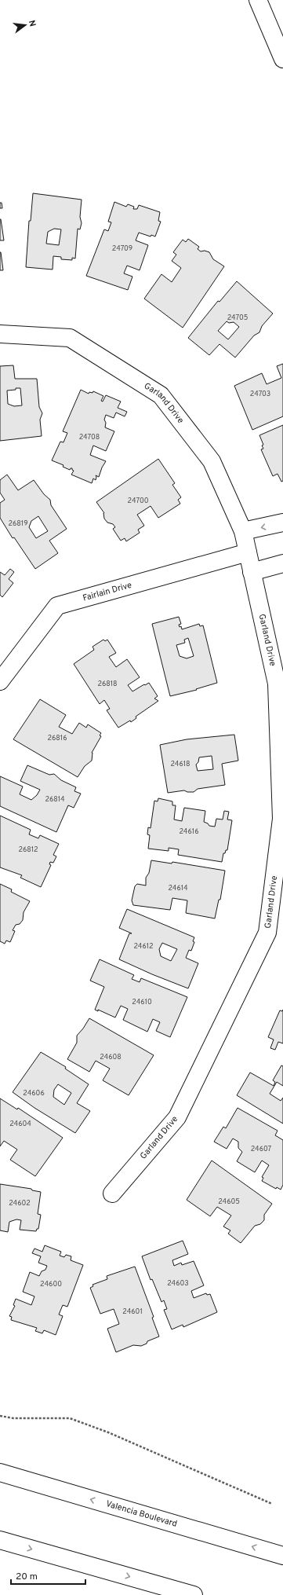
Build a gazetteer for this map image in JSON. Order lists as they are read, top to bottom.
{
  "streets": {
    "street": ["Garland Drive", "Fairlain Drive", "Valencia Boulevard"]
  },
  "crossings": [
    ["Garland Drive", "Fairlain Drive"]
  ],
  "house_numbers": [
    "24709",
    "24705",
    "24703",
    "24708",
    "24700",
    "26819",
    "26818",
    "26816",
    "24618",
    "26814",
    "24616",
    "26812",
    "24614",
    "24612",
    "24610",
    "24608",
    "24606",
    "24604",
    "24607",
    "24605",
    "24602",
    "24603",
    "24600",
    "24601"
  ],
  "scale_bar": "20 m",
  "north": "right"
}
